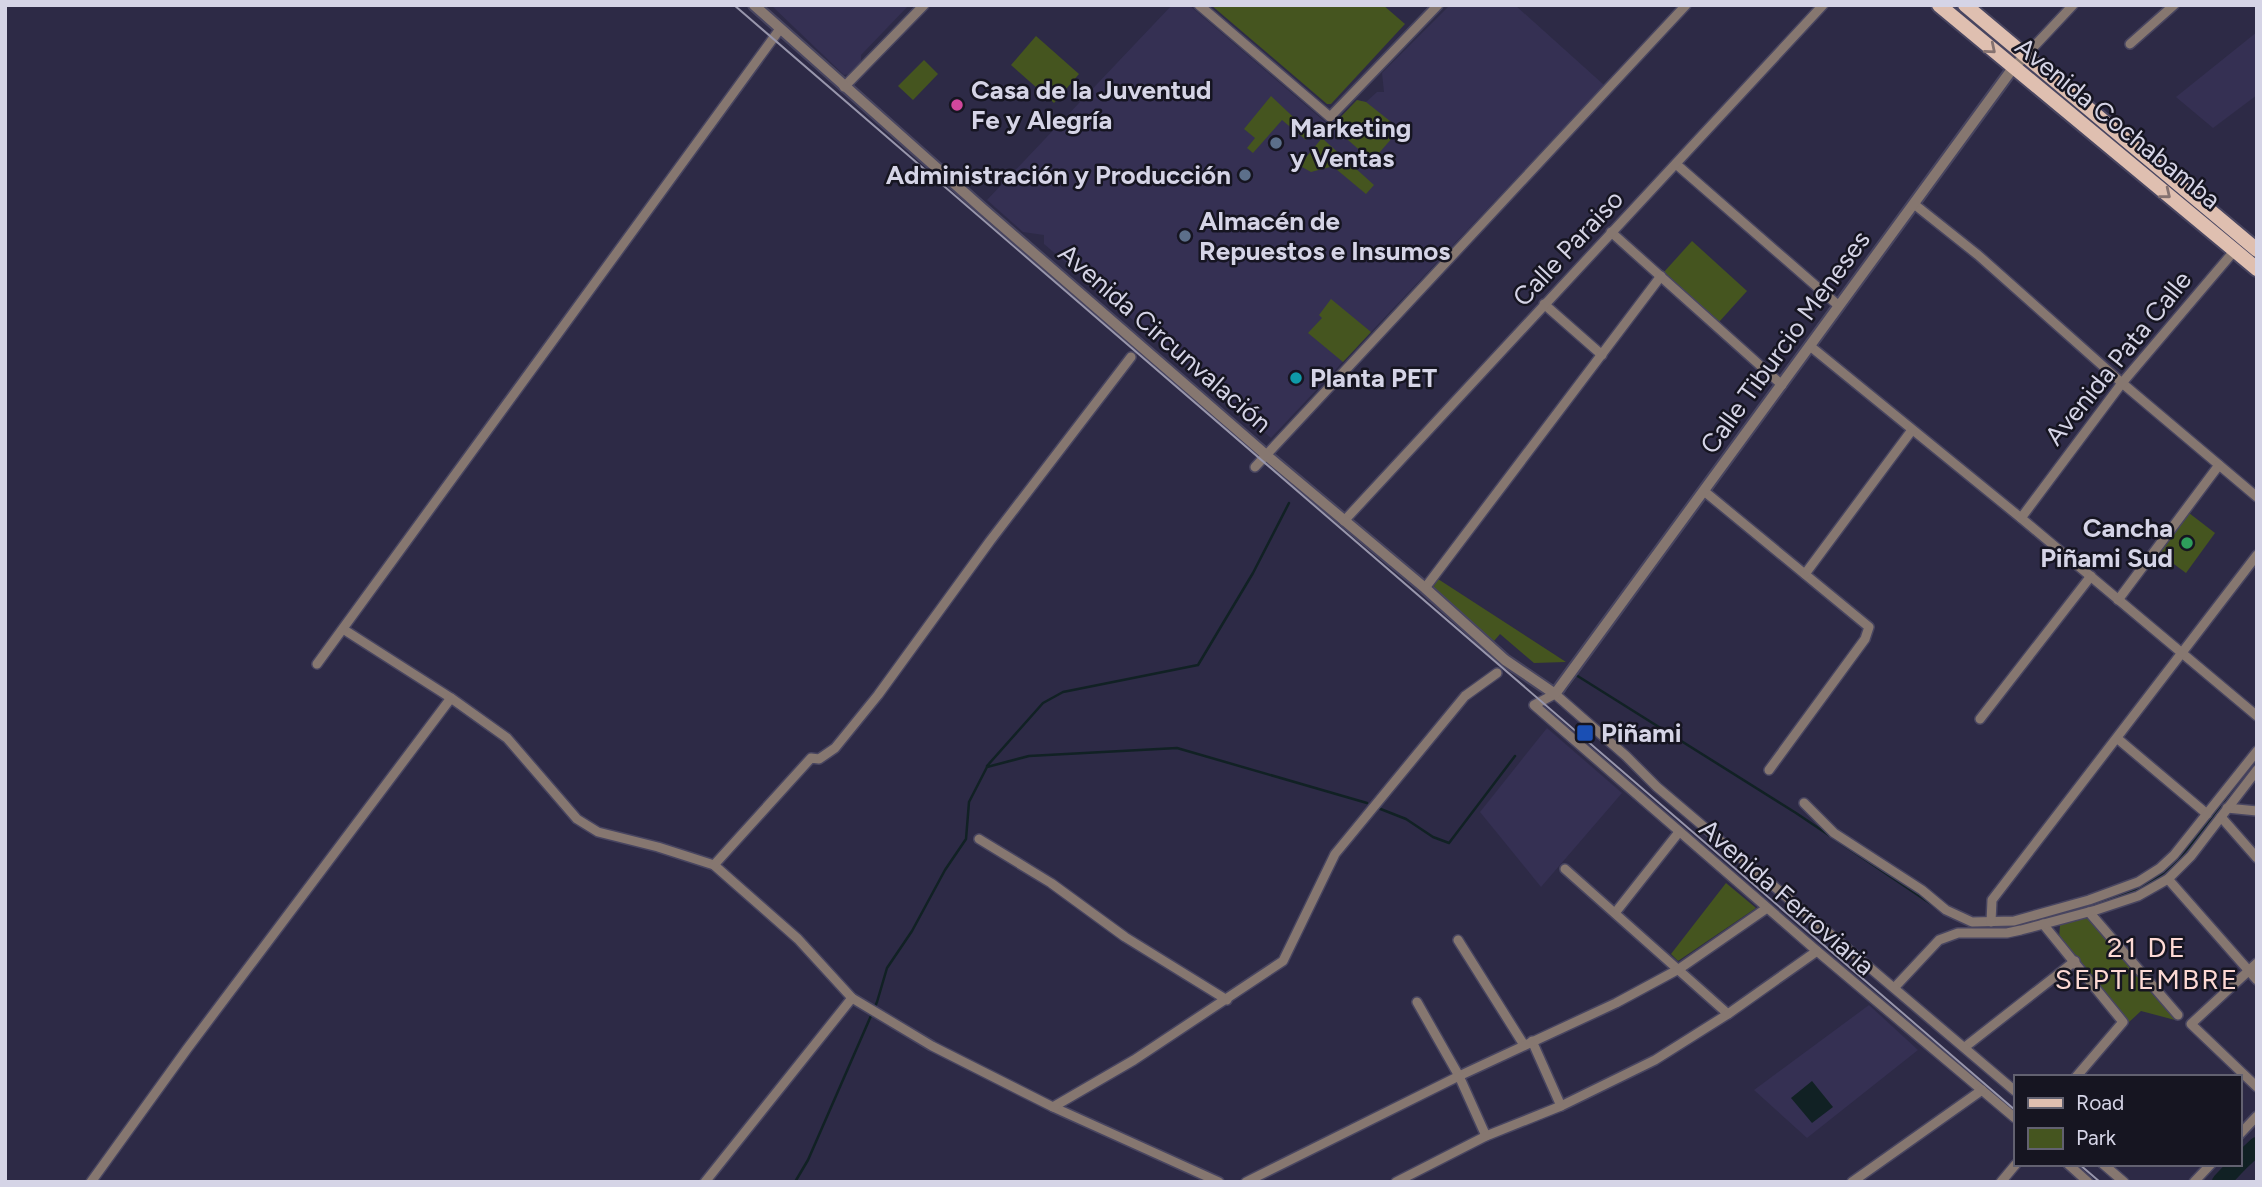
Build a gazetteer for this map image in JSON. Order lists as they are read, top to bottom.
{
  "streets": {
    "main road": ["Avenida Cochabamba"],
    "street": [
      "Calle Paraiso",
      "Avenida Circunvalación",
      "Calle Tiburcio Meneses",
      "Avenida Pata Calle",
      "Avenida Ferroviaria"
    ]
  },
  "crossings": [
    ["Avenida Cochabamba", "Calle Tiburcio Meneses"],
    ["Avenida Cochabamba", "Avenida Pata Calle"],
    ["Calle Paraiso", "Avenida Circunvalación"],
    ["Avenida Circunvalación", "Calle Tiburcio Meneses"],
    ["Avenida Circunvalación", "Avenida Ferroviaria"],
    ["Calle Tiburcio Meneses", "Avenida Ferroviaria"]
  ],
  "districts": ["21 DE SEPTIEMBRE"],
  "places": {
    "other": [
      "Casa de la Juventud Fe y Alegría",
      "Marketing y Ventas",
      "Administración y Producción",
      "Almacén de Repuestos e Insumos",
      "Planta PET",
      "Cancha Piñami Sud"
    ],
    "transit": ["Piñami"]
  },
  "legend": ["Road", "Park"]
}
